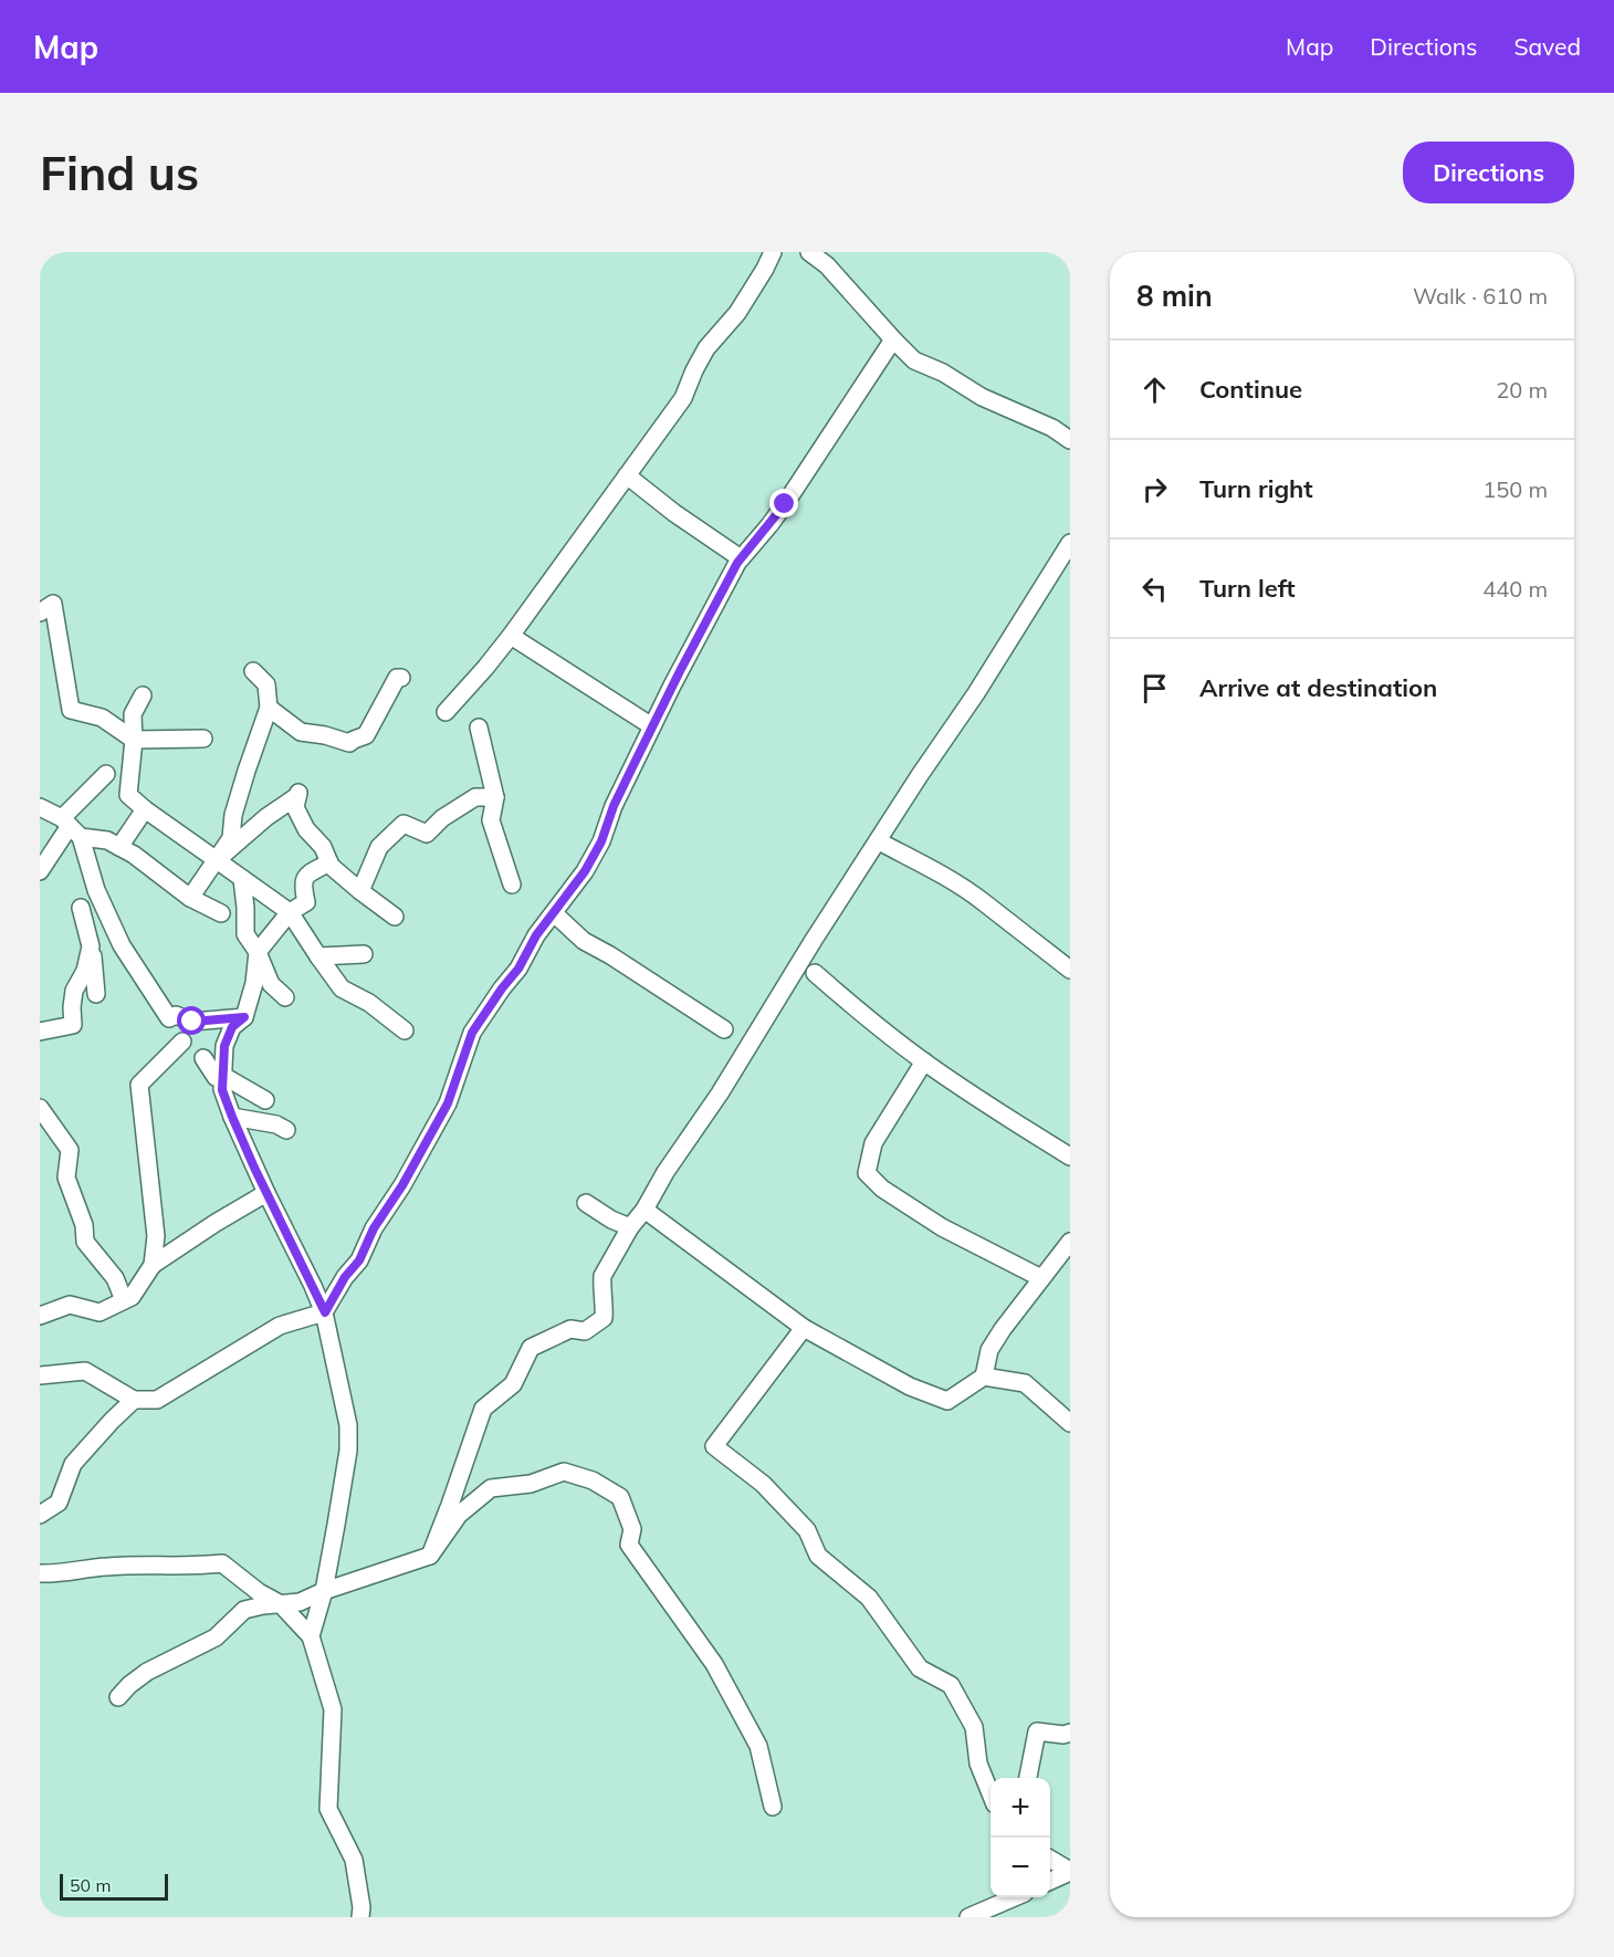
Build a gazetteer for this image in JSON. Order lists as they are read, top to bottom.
{
  "scale_bar": "50 m",
  "page": {
    "header": "Map",
    "nav": ["Map", "Directions", "Saved"],
    "buttons": "Directions",
    "title": "Find us",
    "heading": ["8 min", "Walk · 610 m"],
    "list": [
      ["Continue", "20 m"],
      ["Turn right", "150 m"],
      ["Turn left", "440 m"],
      "Arrive at destination"
    ],
    "map_buttons": ["+", "−"],
    "scale": "50 m"
  }
}
